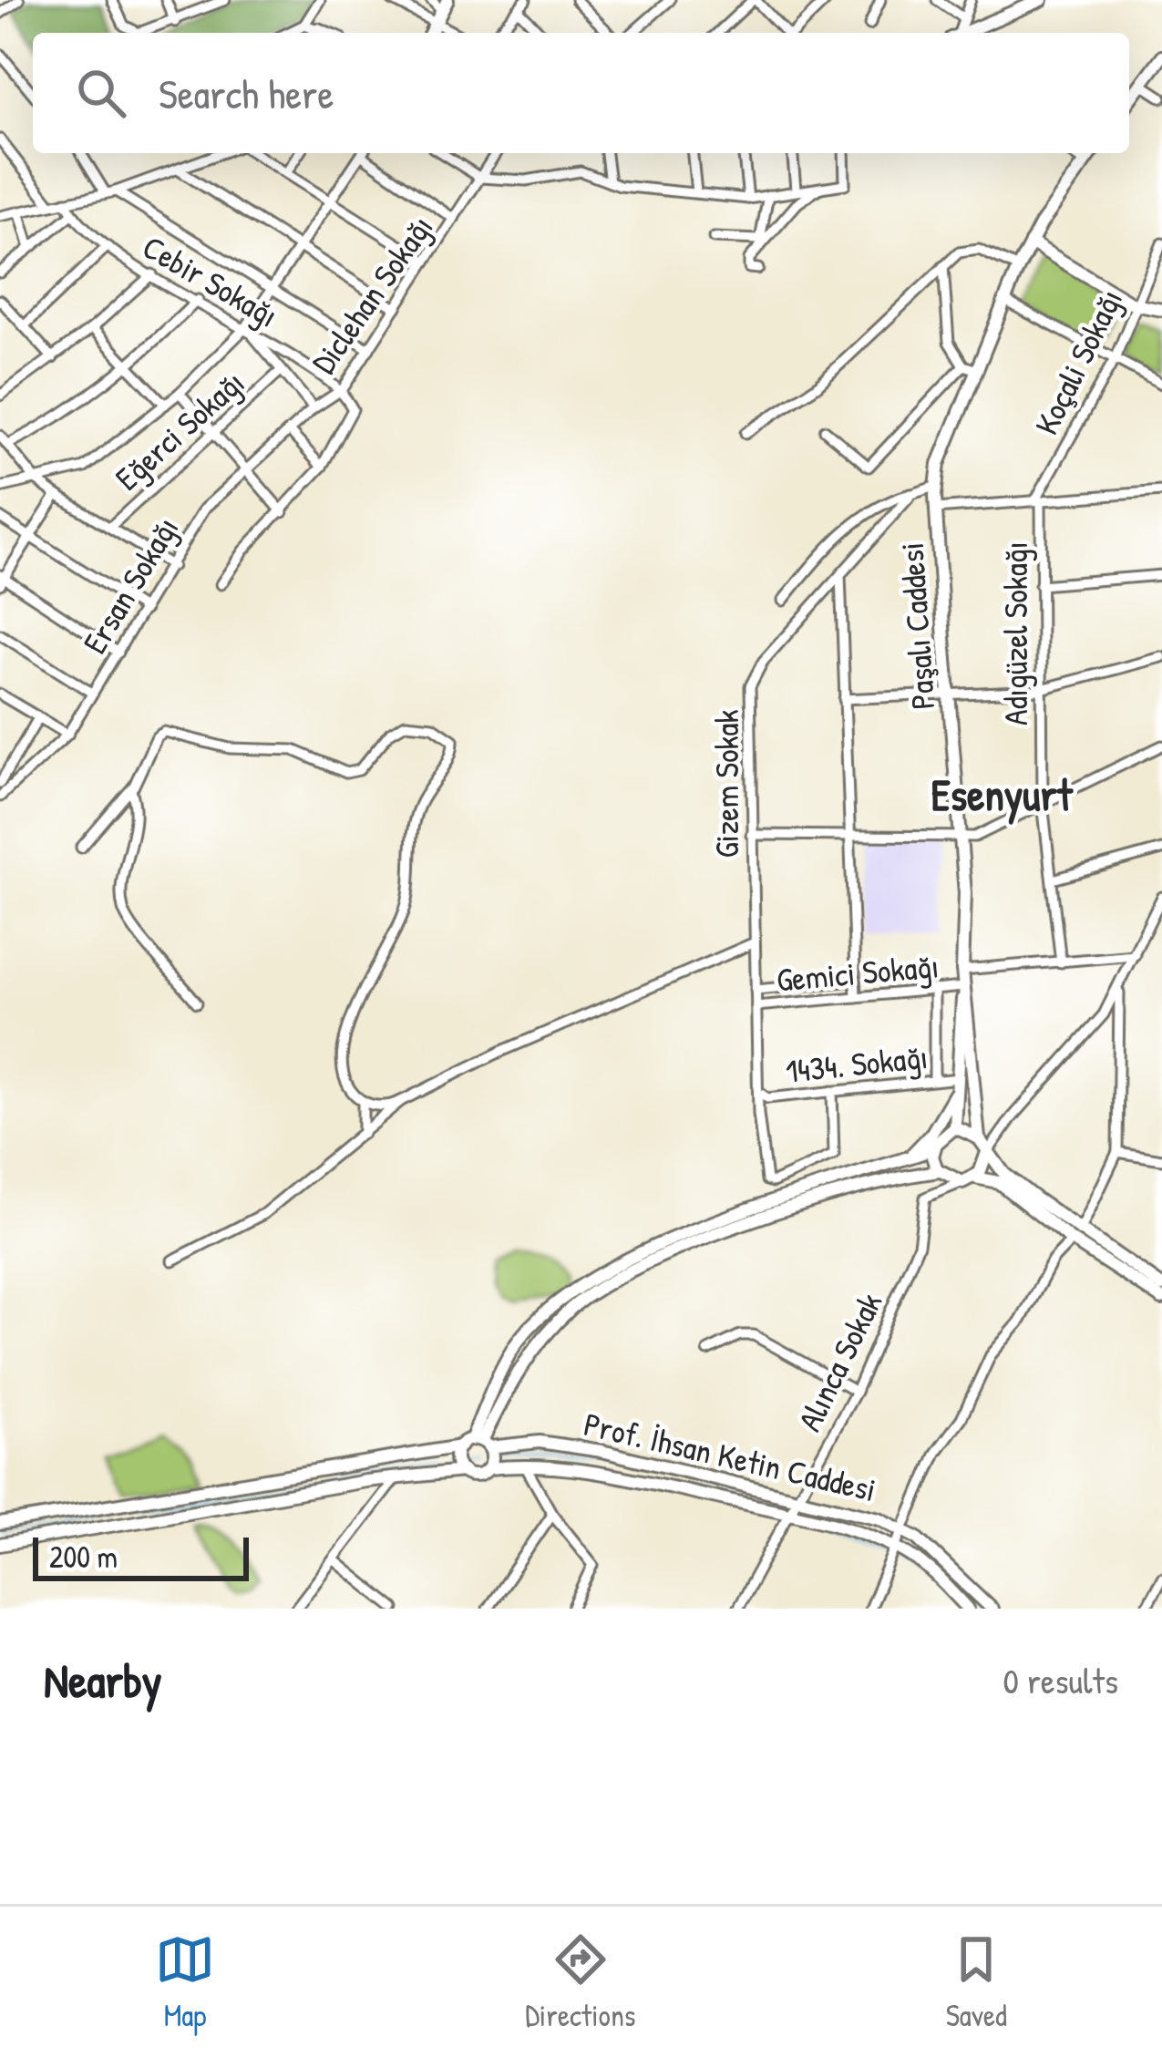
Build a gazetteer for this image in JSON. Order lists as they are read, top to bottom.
{
  "streets": {
    "street": [
      "Cebir Sokağı",
      "Diclehan Sokağı",
      "Koçali Sokağı",
      "Eğerci Sokağı",
      "Ersan Sokağı",
      "Paşalı Caddesi",
      "Adıgüzel Sokağı",
      "Gizem Sokak",
      "Gemici Sokağı",
      "1434. Sokağı",
      "Alınca Sokak",
      "Prof. İhsan Ketin Caddesi"
    ]
  },
  "crossings": [
    ["Cebir Sokağı", "Diclehan Sokağı"],
    ["Diclehan Sokağı", "Ersan Sokağı"],
    ["Koçali Sokağı", "Adıgüzel Sokağı"],
    ["Paşalı Caddesi", "Gizem Sokak"],
    ["Paşalı Caddesi", "Gemici Sokağı"],
    ["Gizem Sokak", "Gemici Sokağı"],
    ["Gizem Sokak", "1434. Sokağı"],
    ["Alınca Sokak", "Prof. İhsan Ketin Caddesi"]
  ],
  "districts": ["Esenyurt"],
  "scale_bar": "200 m",
  "page": {
    "search": "Search here",
    "scale": "200 m",
    "heading": ["Nearby", "0 results"],
    "nav": ["Map", "Directions", "Saved"]
  }
}
